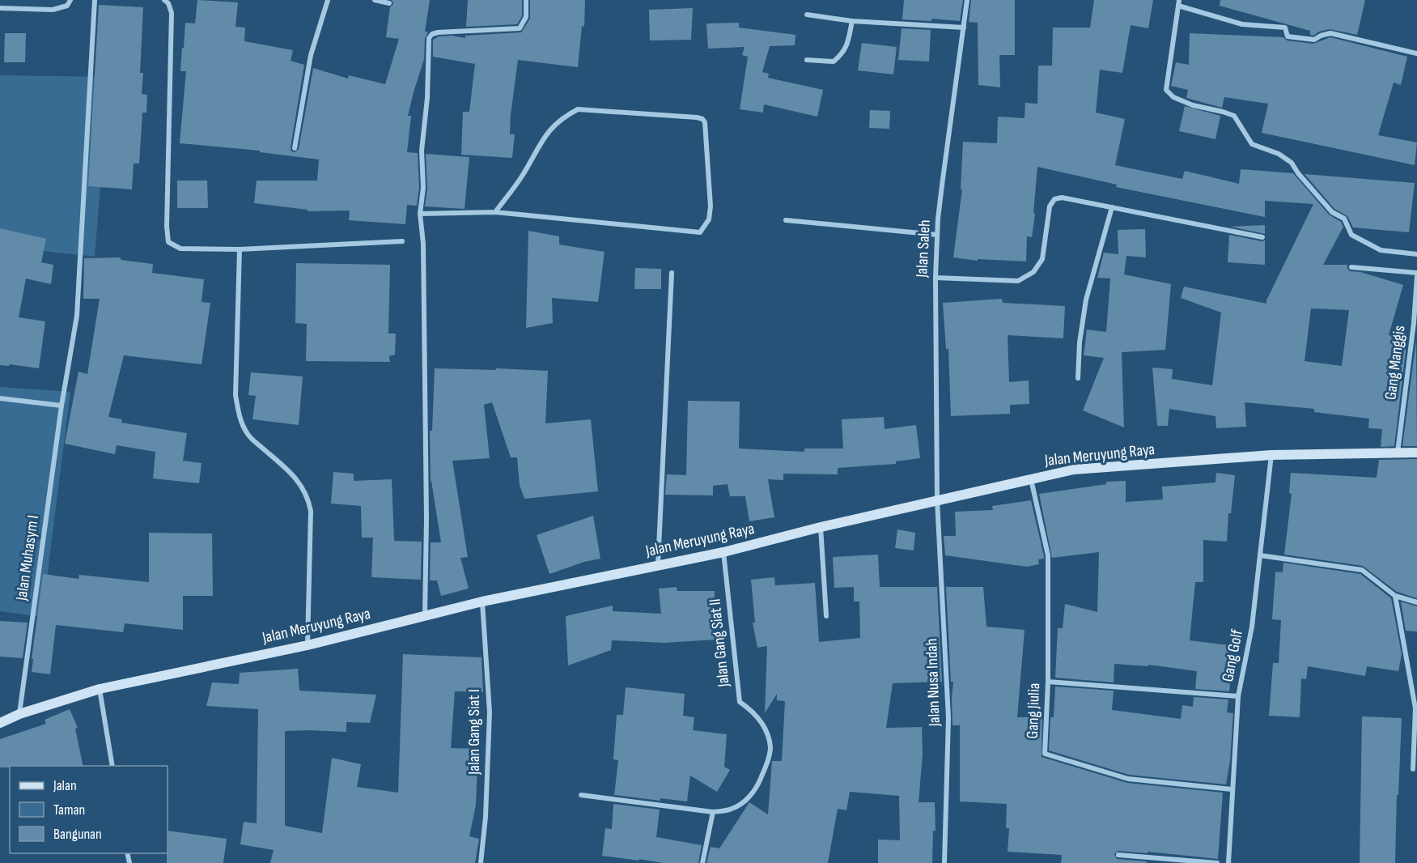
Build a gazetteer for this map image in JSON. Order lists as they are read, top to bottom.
{
  "streets": {
    "main road": ["Jalan Meruyung Raya"],
    "street": [
      "Jalan Saleh",
      "Gang Manggis",
      "Jalan Muhasym I",
      "Jalan Gang Siat II",
      "Gang Golf",
      "Jalan Nusa Indah",
      "Gang Jiulia",
      "Jalan Gang Siat I"
    ]
  },
  "crossings": [
    ["Jalan Saleh", "Jalan Meruyung Raya"],
    ["Jalan Saleh", "Jalan Nusa Indah"],
    ["Gang Manggis", "Jalan Meruyung Raya"],
    ["Jalan Meruyung Raya", "Jalan Muhasym I"],
    ["Jalan Meruyung Raya", "Jalan Gang Siat II"],
    ["Jalan Meruyung Raya", "Gang Golf"],
    ["Jalan Meruyung Raya", "Jalan Nusa Indah"],
    ["Jalan Meruyung Raya", "Gang Jiulia"],
    ["Jalan Meruyung Raya", "Jalan Gang Siat I"],
    ["Gang Golf", "Gang Jiulia"]
  ],
  "legend": ["Jalan", "Taman", "Bangunan"]
}
